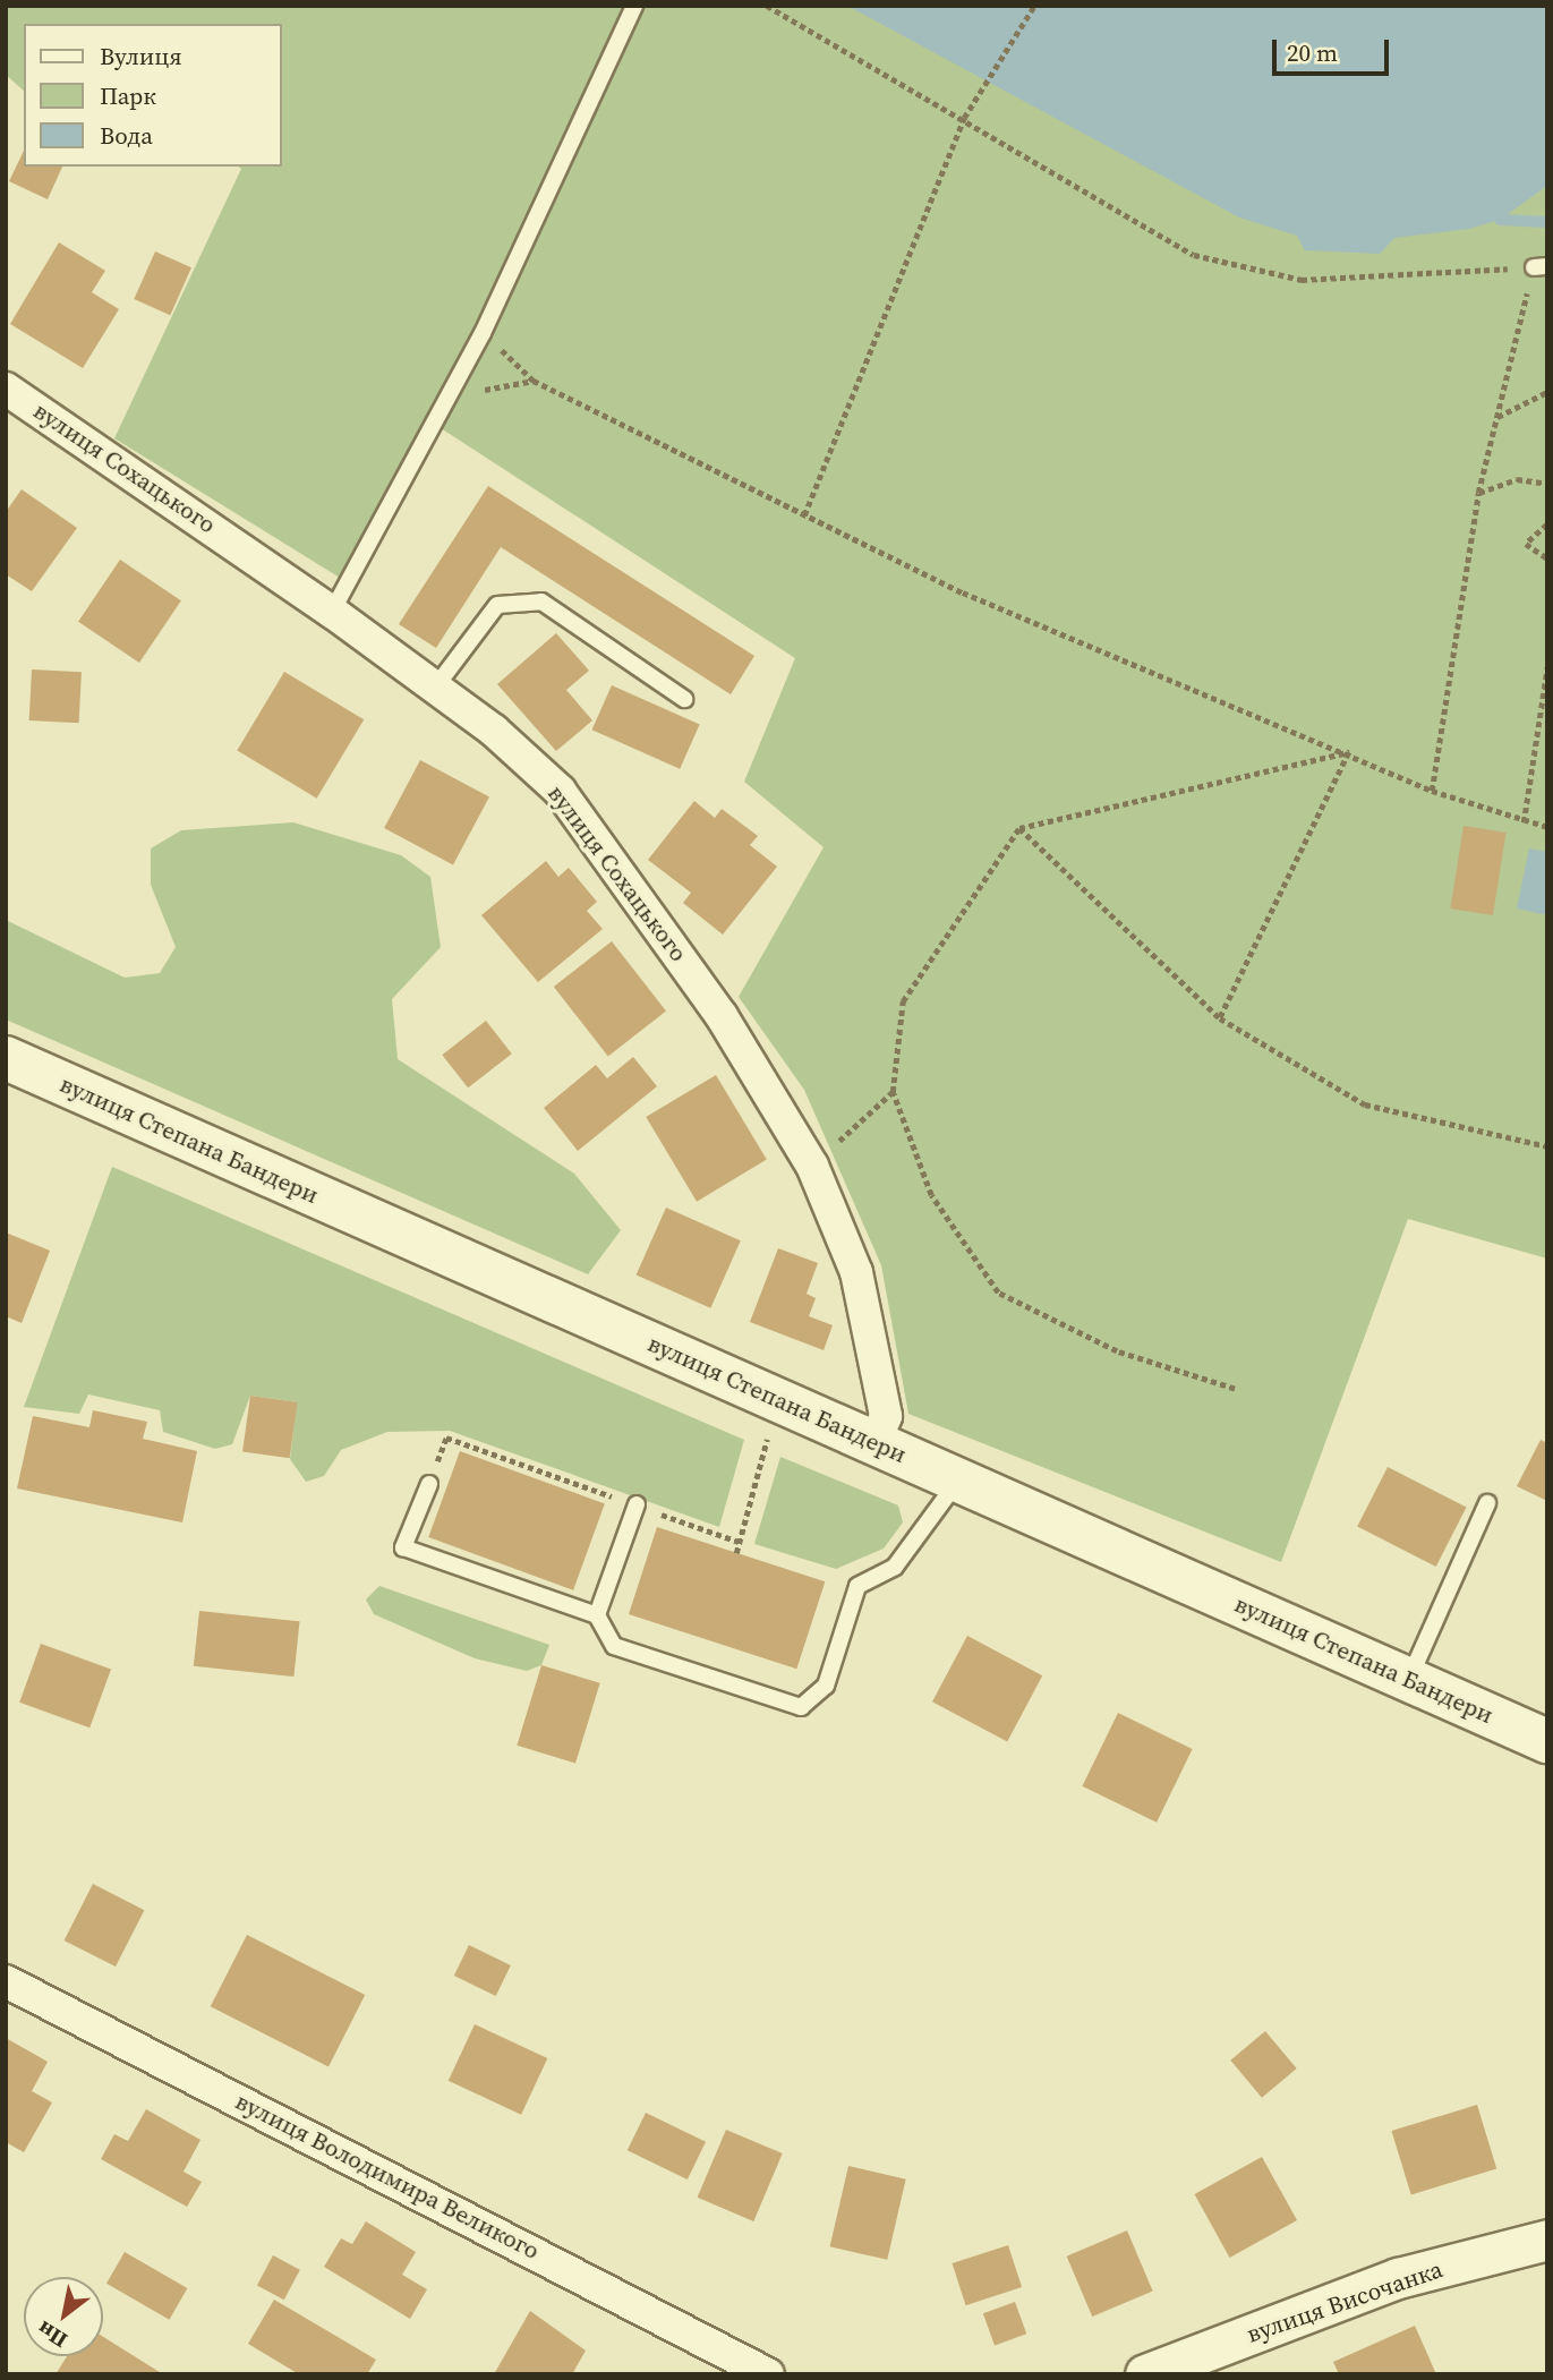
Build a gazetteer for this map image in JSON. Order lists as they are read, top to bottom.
{
  "streets": {
    "main road": ["вулиця Степана Бандери"],
    "street": ["вулиця Сохацького", "вулиця Володимира Великого", "вулиця Височанка"]
  },
  "crossings": [
    ["вулиця Сохацького", "вулиця Степана Бандери"]
  ],
  "legend": ["Вулиця", "Парк", "Вода"],
  "scale_bar": "20 m",
  "north": "bottom left"
}
